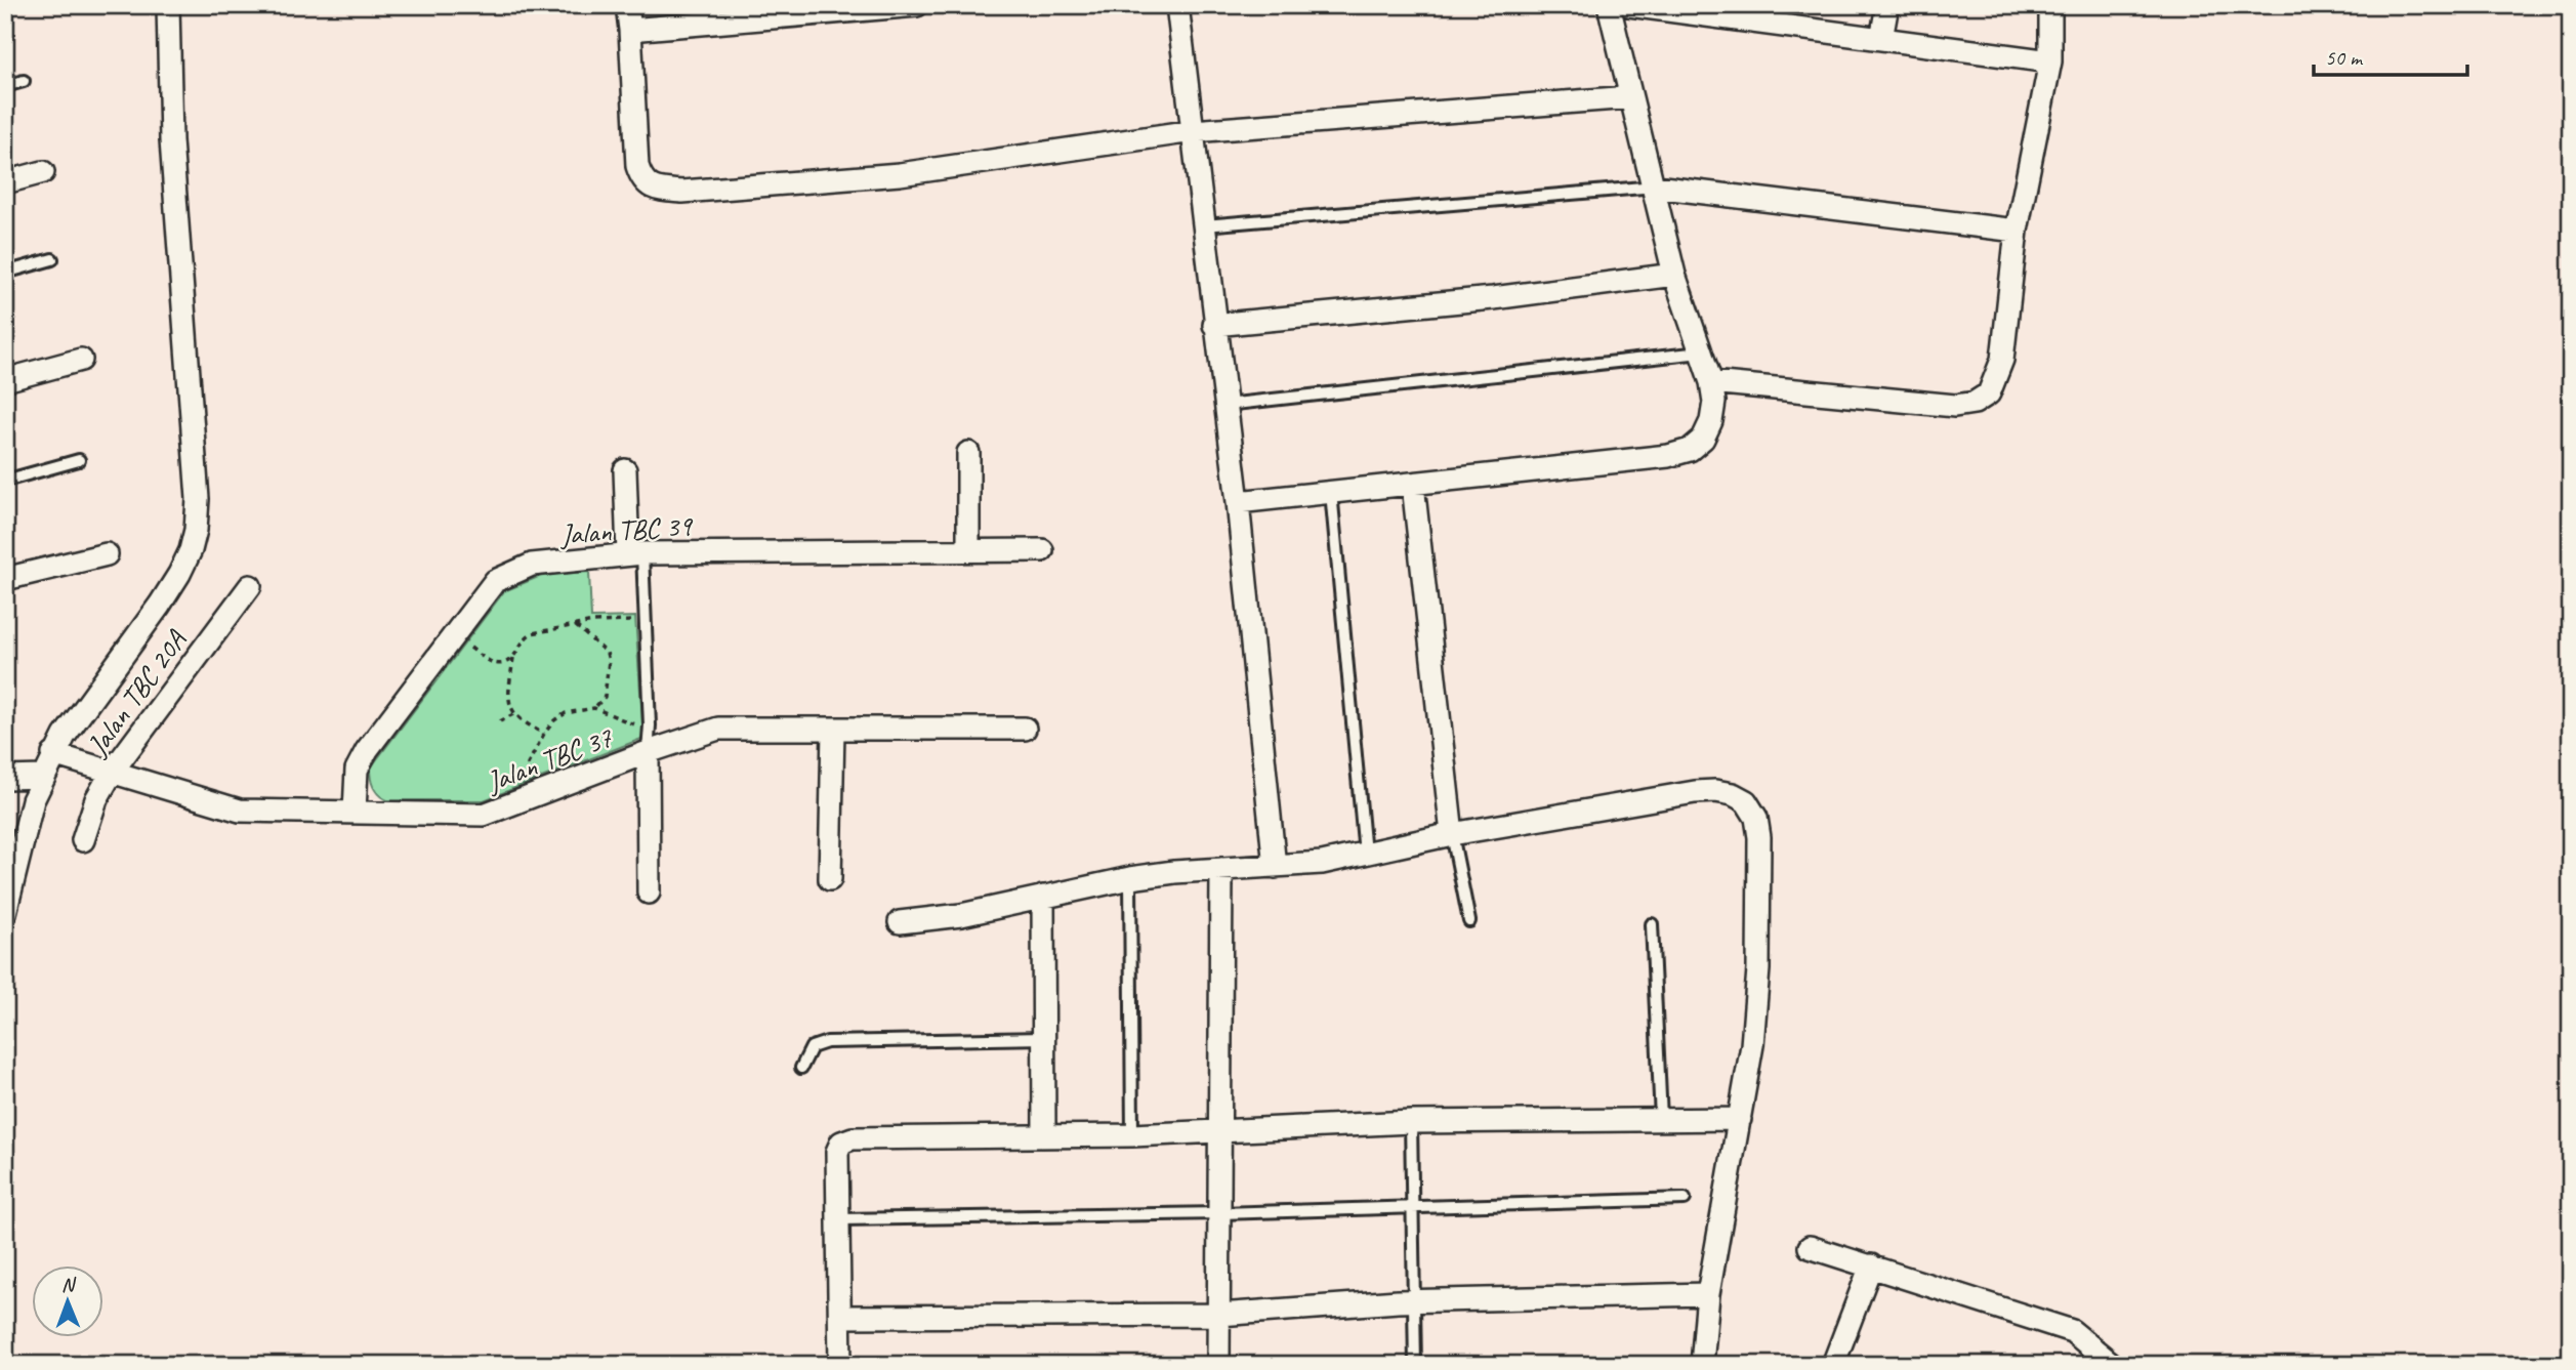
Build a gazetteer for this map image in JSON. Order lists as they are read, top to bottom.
{
  "streets": {
    "street": ["Jalan TBC 39", "Jalan TBC 20A", "Jalan TBC 37"]
  },
  "crossings": [
    ["Jalan TBC 39", "Jalan TBC 37"],
    ["Jalan TBC 20A", "Jalan TBC 37"]
  ],
  "scale_bar": "50 m",
  "north": "top"
}
